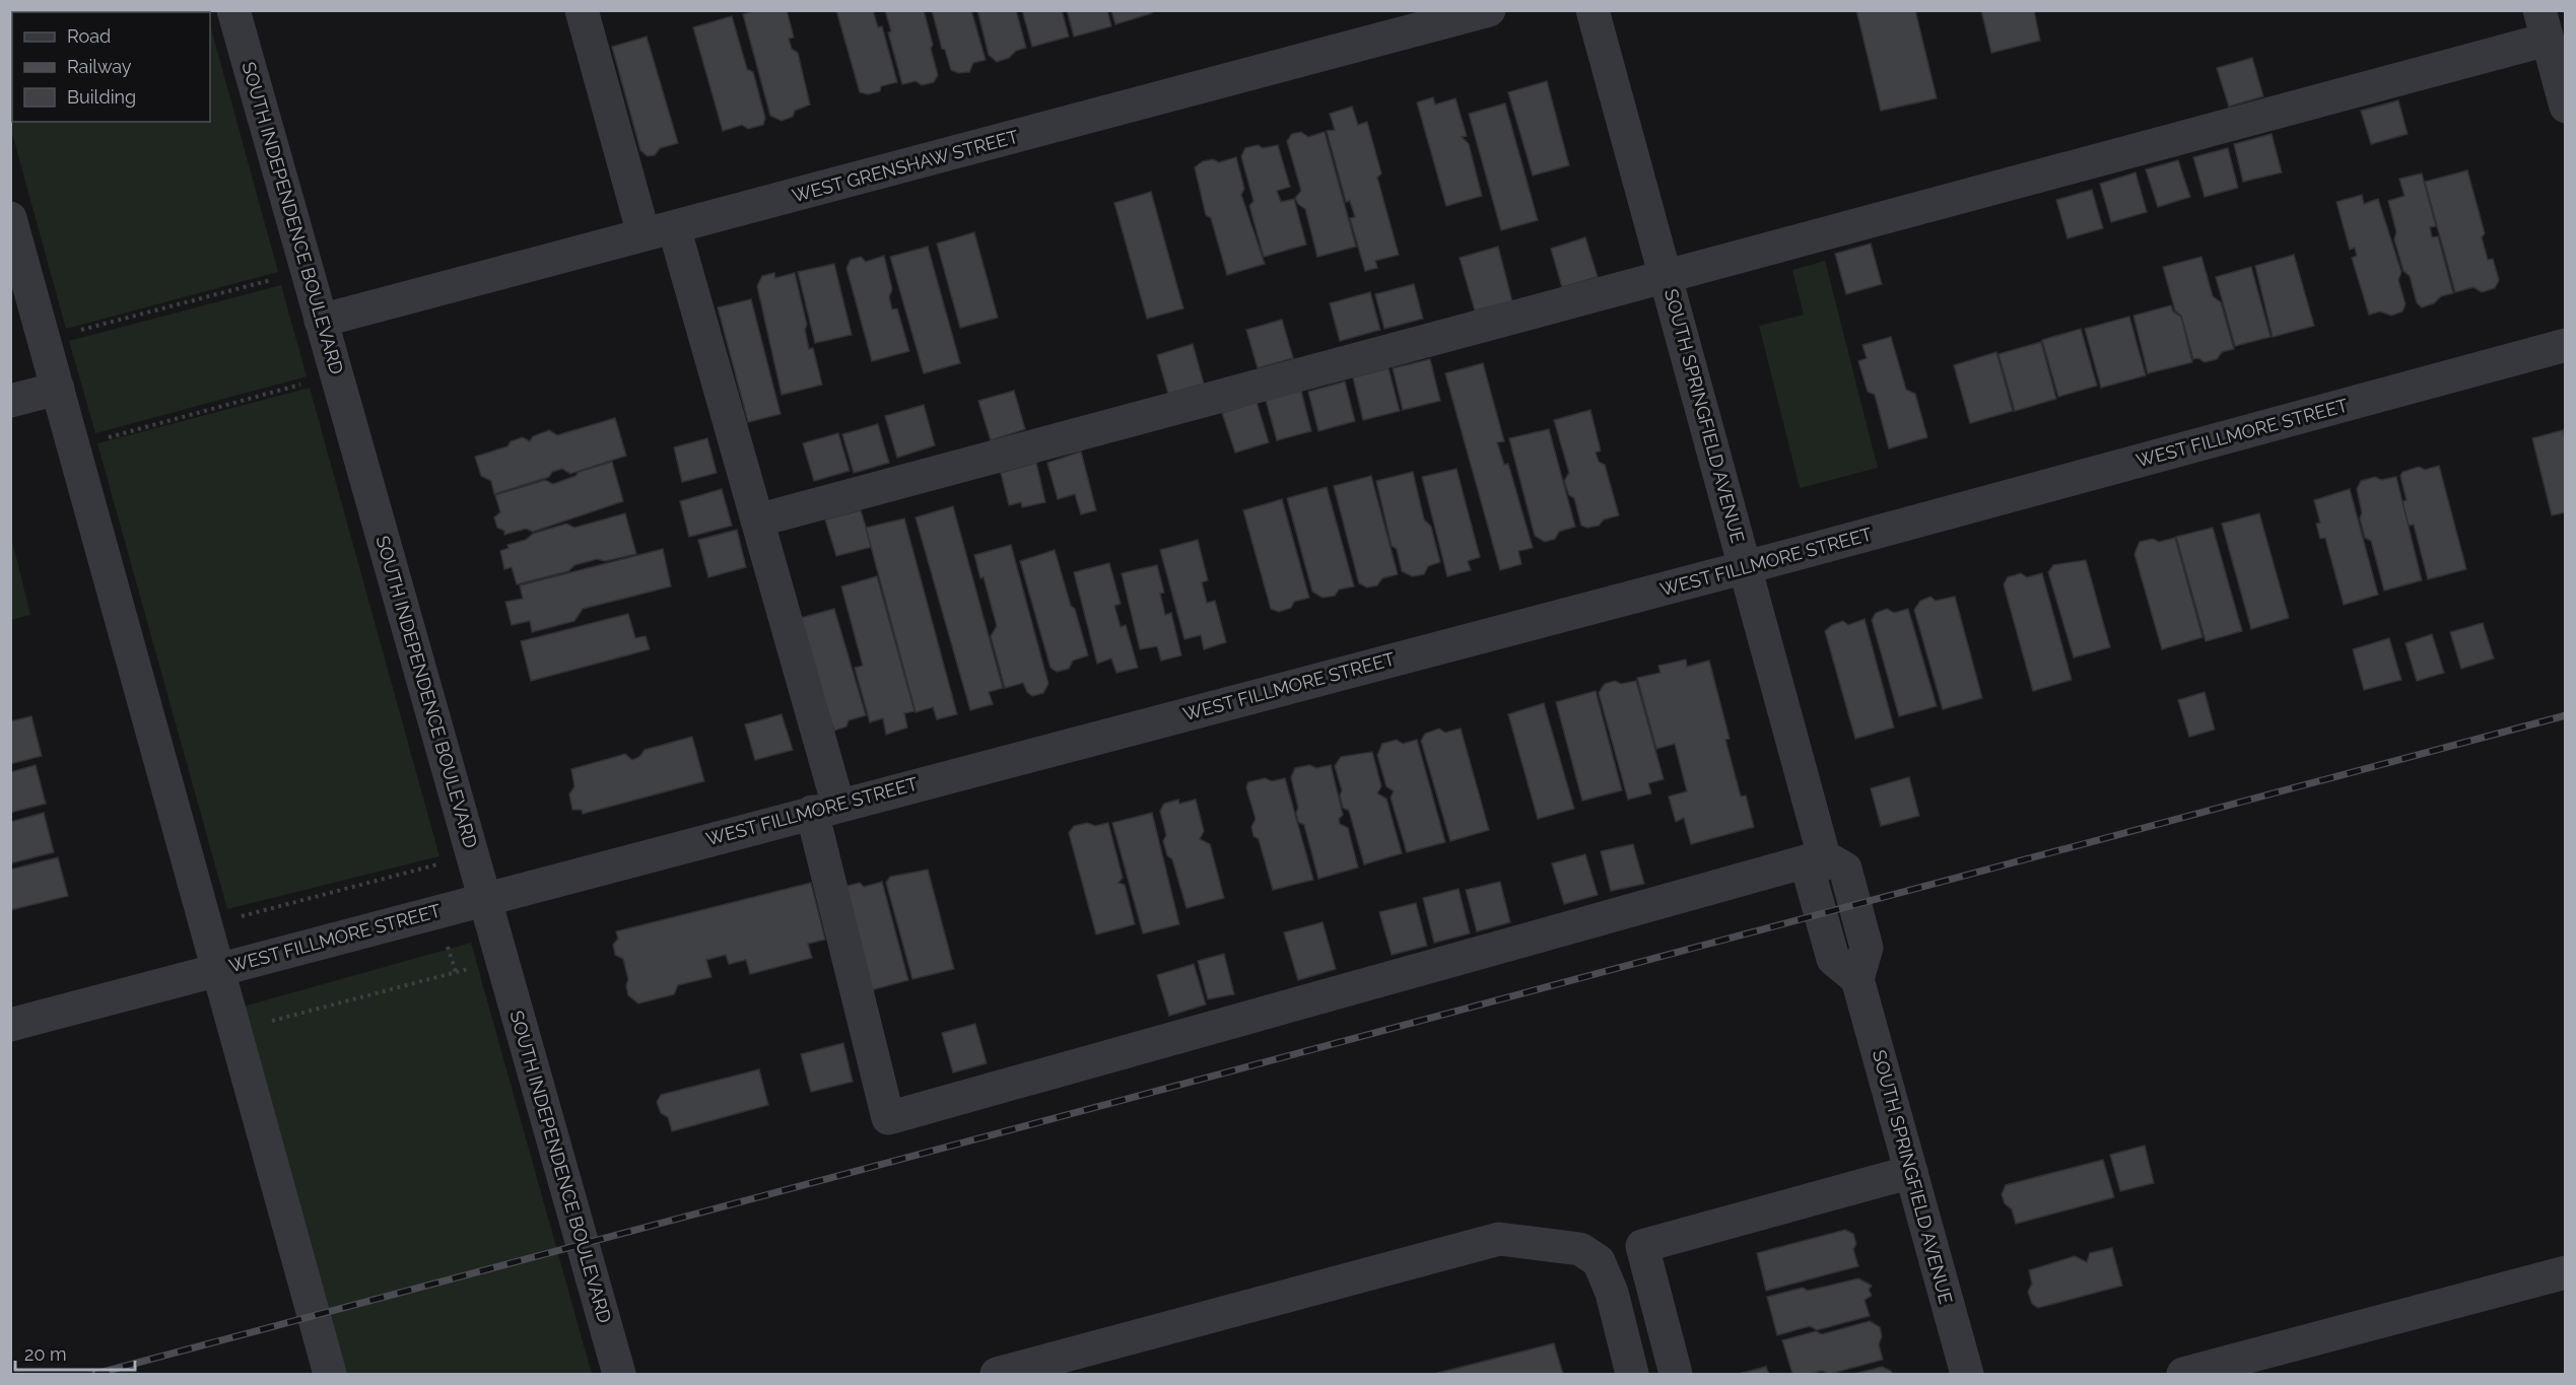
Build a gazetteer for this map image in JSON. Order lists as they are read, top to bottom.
{
  "streets": {
    "street": [
      "WEST GRENSHAW STREET",
      "SOUTH INDEPENDENCE BOULEVARD",
      "SOUTH SPRINGFIELD AVENUE",
      "WEST FILLMORE STREET"
    ]
  },
  "crossings": [
    ["WEST GRENSHAW STREET", "SOUTH INDEPENDENCE BOULEVARD"],
    ["SOUTH INDEPENDENCE BOULEVARD", "WEST FILLMORE STREET"],
    ["SOUTH SPRINGFIELD AVENUE", "WEST FILLMORE STREET"]
  ],
  "legend": ["Road", "Railway", "Building"],
  "scale_bar": "20 m"
}
